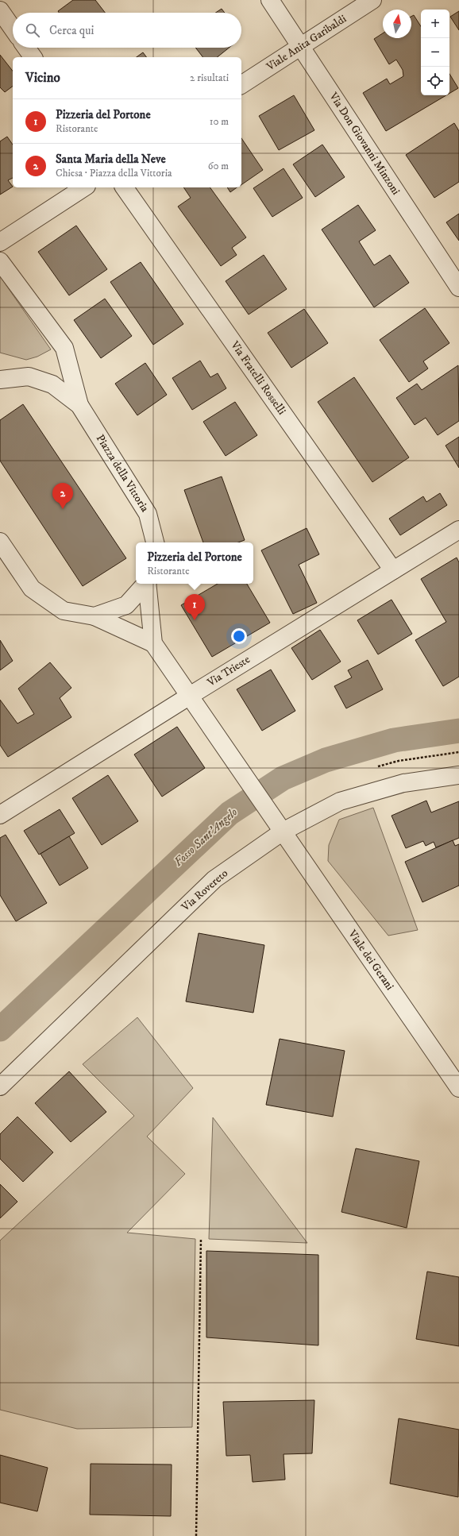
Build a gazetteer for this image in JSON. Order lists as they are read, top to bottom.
{
  "streets": {
    "street": [
      "Viale Anita Garibaldi",
      "Via Don Giovanni Minzoni",
      "Via Fratelli Rosselli",
      "Piazza della Vittoria",
      "Via Trieste",
      "Via Rovereto",
      "Viale dei Gerani"
    ]
  },
  "crossings": [
    ["Viale Anita Garibaldi", "Via Don Giovanni Minzoni"],
    ["Via Fratelli Rosselli", "Via Trieste"],
    ["Via Trieste", "Viale dei Gerani"],
    ["Via Rovereto", "Viale dei Gerani"]
  ],
  "water": ["Fosso Sant'Angelo"],
  "north": "top",
  "page": {
    "map_buttons": ["+", "−"],
    "search": "Cerca qui",
    "heading": ["Vicino", "2 risultati"],
    "list": [
      {
        "mark": "1",
        "name": "Pizzeria del Portone",
        "note": "Ristorante",
        "value": "10 m"
      },
      {
        "mark": "2",
        "name": "Santa Maria della Neve",
        "note": "Chiesa · Piazza della Vittoria",
        "value": "60 m"
      }
    ],
    "pins": ["2", "1"],
    "popup": ["Pizzeria del Portone", "Ristorante"]
  }
}
